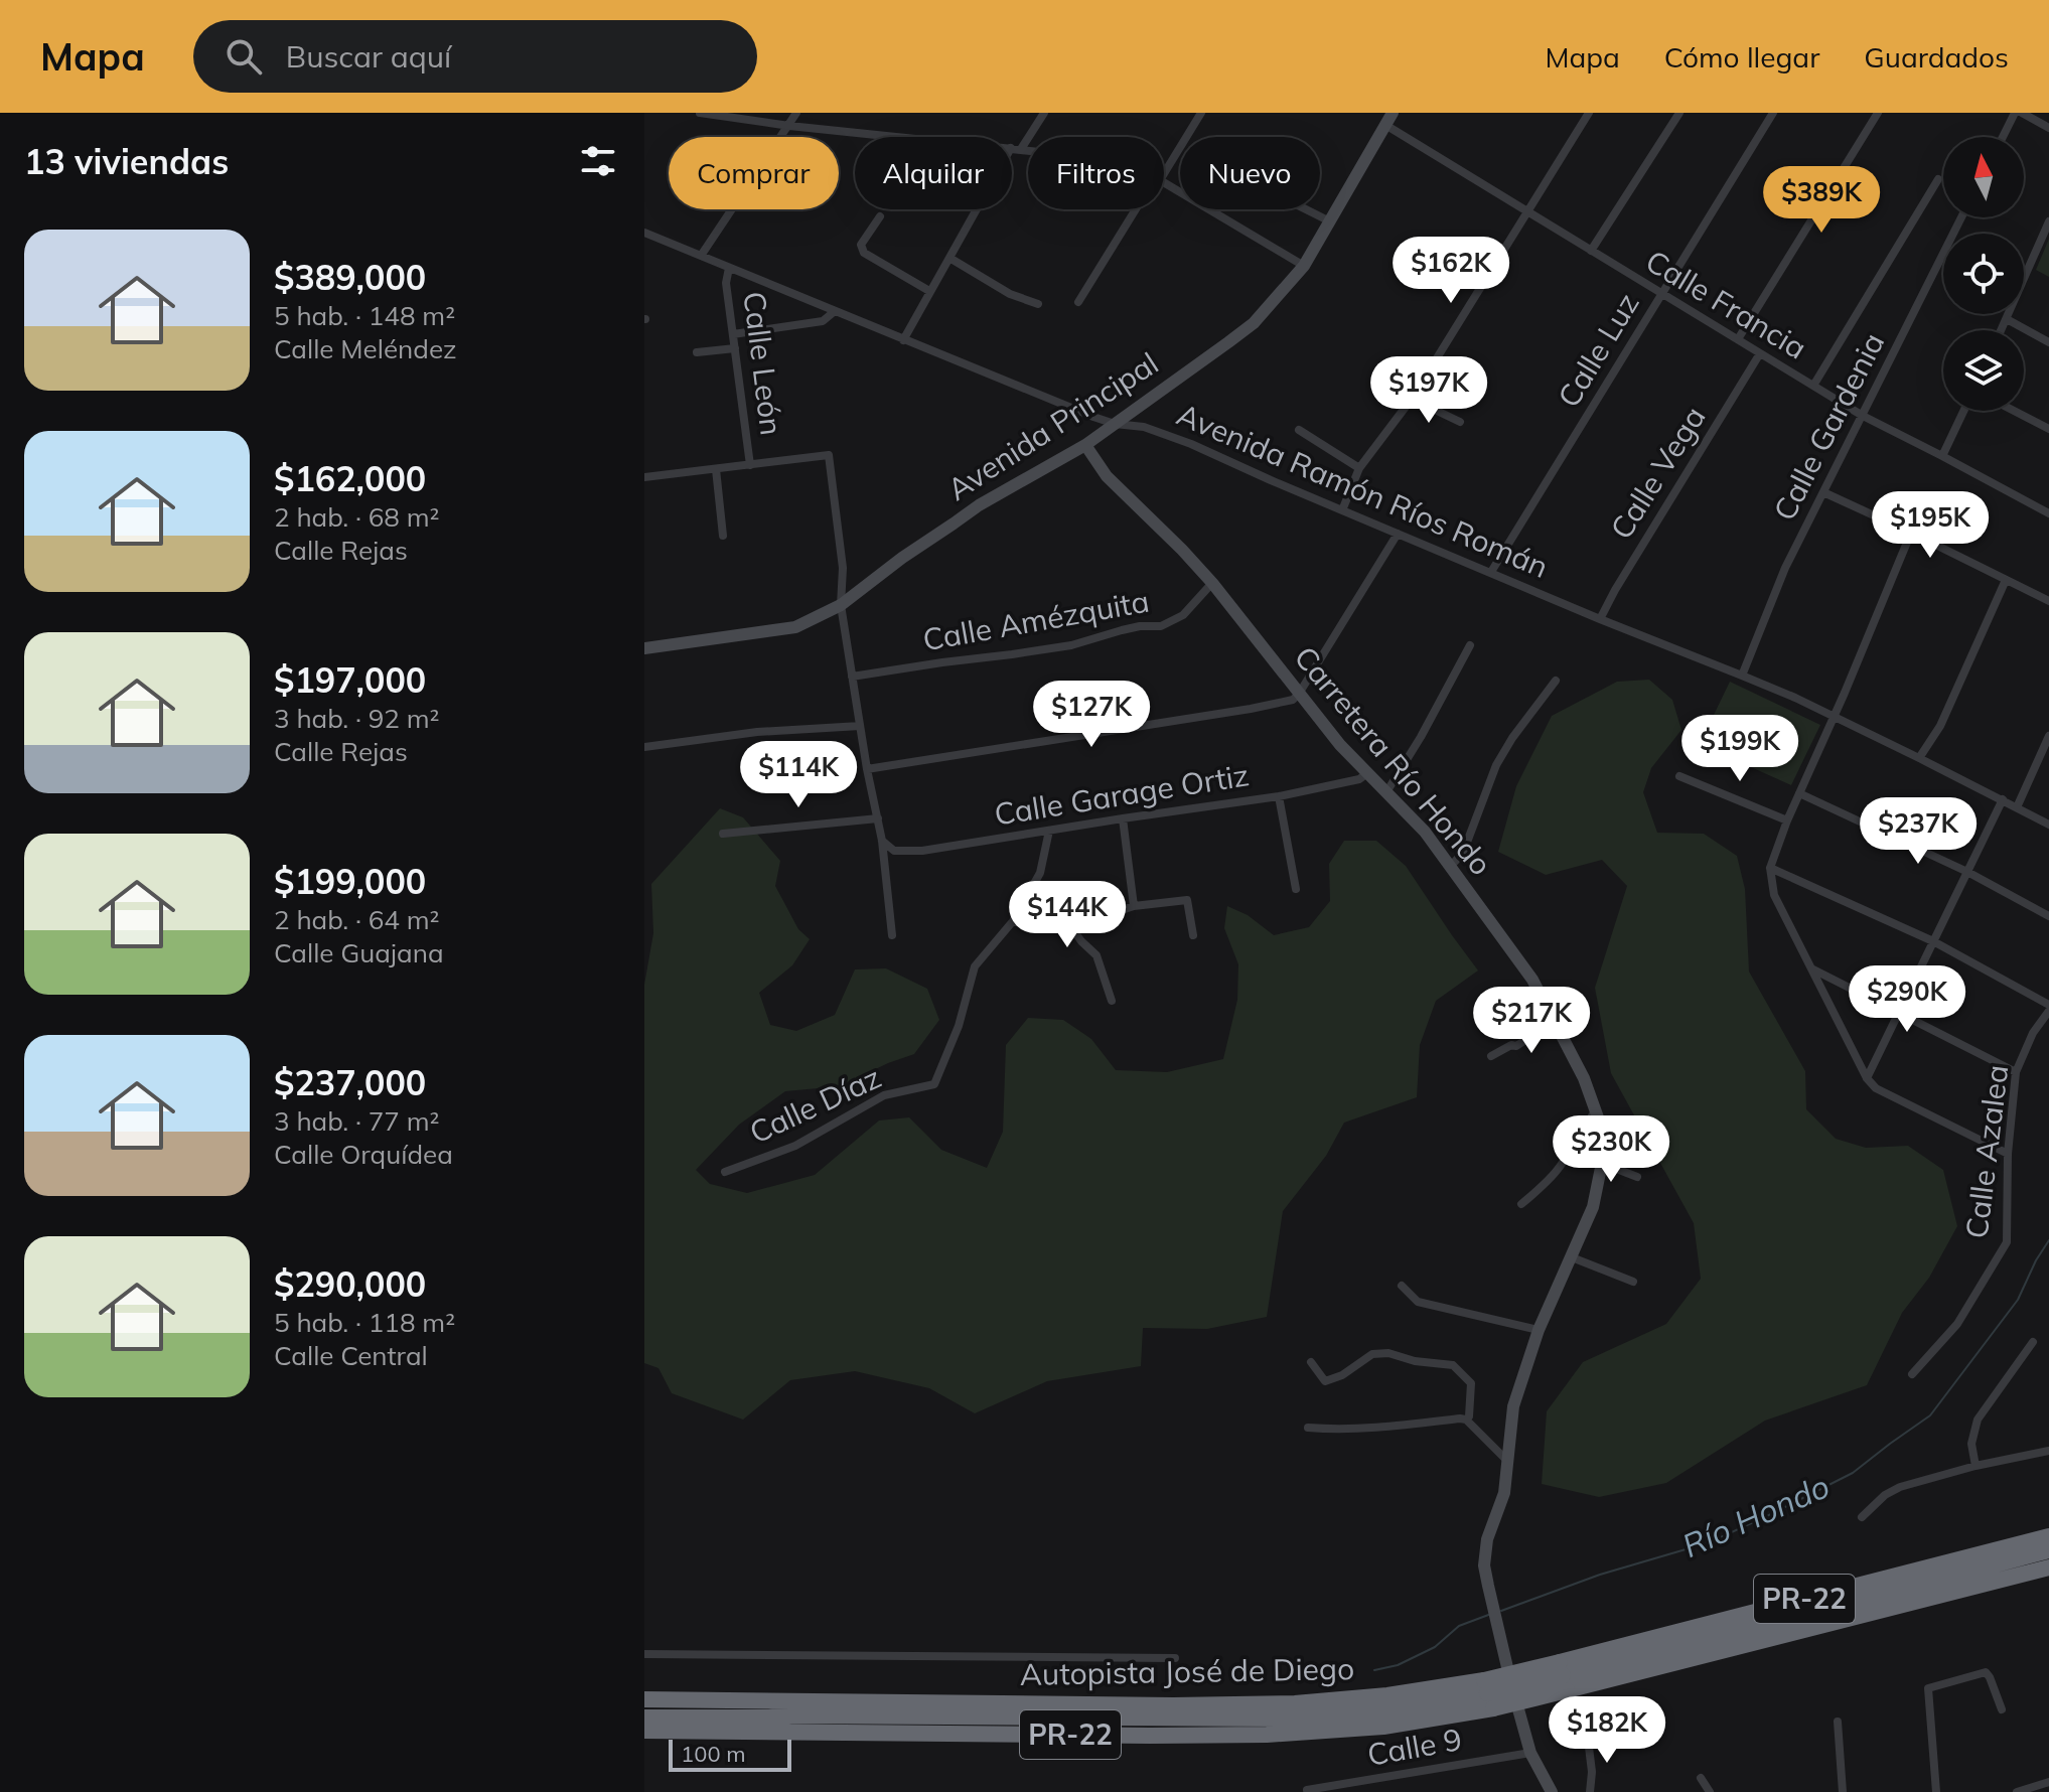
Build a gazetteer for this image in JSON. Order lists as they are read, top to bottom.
{
  "streets": {
    "highway": ["PR-22", "Autopista José de Diego"],
    "street": [
      "Calle Francia",
      "Calle Luz",
      "Calle León",
      "Avenida Principal",
      "Calle Gardenia",
      "Calle Vega",
      "Avenida Ramón Ríos Román",
      "Calle Amézquita",
      "Carretera Río Hondo",
      "Calle Garage Ortiz",
      "Calle Díaz",
      "Calle Azalea",
      "Calle 9"
    ]
  },
  "crossings": [
    ["Calle Francia", "Calle Luz"],
    ["Calle Francia", "Avenida Principal"],
    ["Calle Francia", "Calle Gardenia"],
    ["Calle Francia", "Calle Vega"],
    ["Calle Luz", "Avenida Ramón Ríos Román"],
    ["Calle León", "Avenida Ramón Ríos Román"],
    ["Avenida Principal", "Avenida Ramón Ríos Román"],
    ["Avenida Principal", "Carretera Río Hondo"],
    ["Calle Gardenia", "Avenida Ramón Ríos Román"],
    ["Calle Vega", "Avenida Ramón Ríos Román"],
    ["Calle Amézquita", "Carretera Río Hondo"],
    ["Carretera Río Hondo", "Calle Garage Ortiz"],
    ["Carretera Río Hondo", "Calle 9"],
    ["Calle Garage Ortiz", "Calle Díaz"]
  ],
  "water": ["Río Hondo"],
  "scale_bar": "100 m",
  "north": "top",
  "page": {
    "header": "Mapa",
    "search": "Buscar aquí",
    "nav": ["Mapa", "Cómo llegar", "Guardados"],
    "heading": "13 viviendas",
    "chip": [
      "Comprar",
      "Alquilar",
      "Filtros",
      "Nuevo"
    ],
    "price": [
      "$389K",
      "$162K",
      "$197K",
      "$195K",
      "$127K",
      "$199K",
      "$114K",
      "$237K",
      "$144K",
      "$290K",
      "$217K",
      "$230K",
      "$182K"
    ],
    "list": [
      {
        "name": "$389,000",
        "note": "5 hab. · 148 m² · Calle Meléndez"
      },
      {
        "name": "$162,000",
        "note": "2 hab. · 68 m² · Calle Rejas"
      },
      {
        "name": "$197,000",
        "note": "3 hab. · 92 m² · Calle Rejas"
      },
      {
        "name": "$199,000",
        "note": "2 hab. · 64 m² · Calle Guajana"
      },
      {
        "name": "$237,000",
        "note": "3 hab. · 77 m² · Calle Orquídea"
      },
      {
        "name": "$290,000",
        "note": "5 hab. · 118 m² · Calle Central"
      }
    ],
    "scale": "100 m"
  }
}
